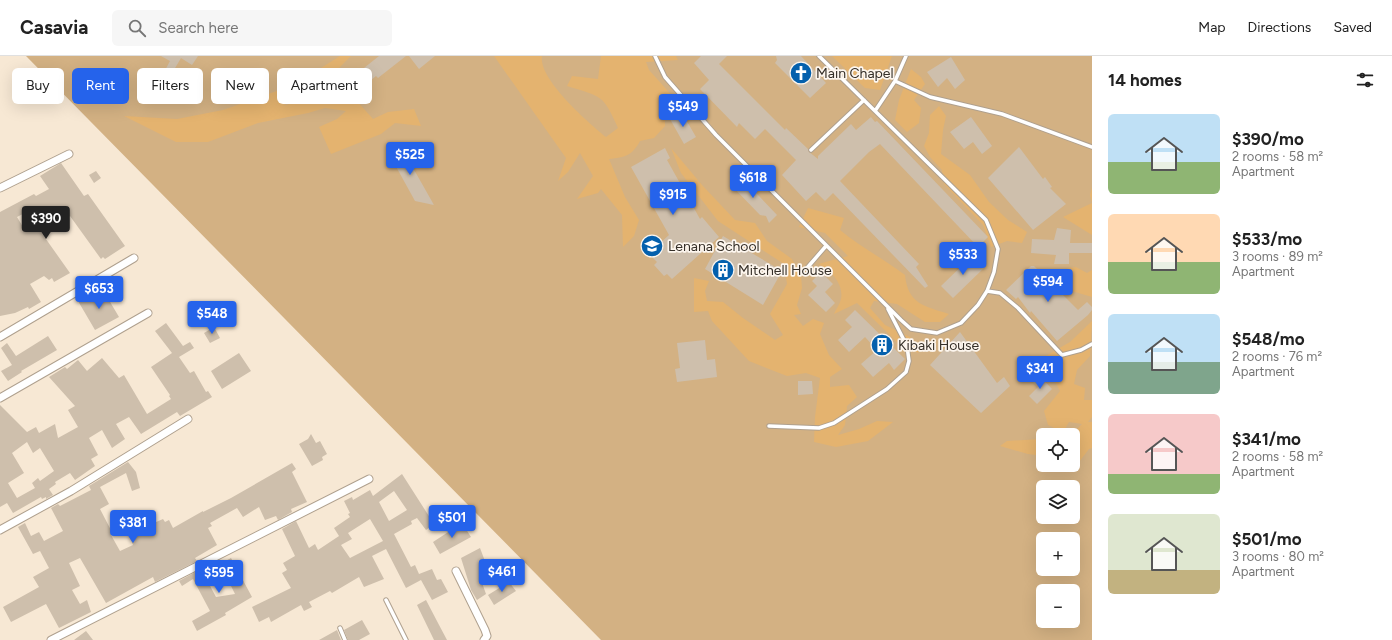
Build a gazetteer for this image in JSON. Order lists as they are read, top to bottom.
{
  "places": {
    "church": ["Main Chapel"],
    "school or university": ["Lenana School"],
    "building": ["Mitchell House", "Kibaki House"]
  },
  "page": {
    "header": "Casavia",
    "search": "Search here",
    "nav": ["Map", "Directions", "Saved"],
    "heading": "14 homes",
    "chip": [
      "Buy",
      "Rent",
      "Filters",
      "New",
      "Apartment"
    ],
    "price": [
      "$549",
      "$525",
      "$618",
      "$915",
      "$390",
      "$533",
      "$594",
      "$653",
      "$548",
      "$341",
      "$501",
      "$381",
      "$461",
      "$595"
    ],
    "list": [
      {
        "name": "$390/mo",
        "note": "2 rooms · 58 m² · Apartment"
      },
      {
        "name": "$533/mo",
        "note": "3 rooms · 89 m² · Apartment"
      },
      {
        "name": "$548/mo",
        "note": "2 rooms · 76 m² · Apartment"
      },
      {
        "name": "$341/mo",
        "note": "2 rooms · 58 m² · Apartment"
      },
      {
        "name": "$501/mo",
        "note": "3 rooms · 80 m² · Apartment"
      }
    ],
    "map_buttons": ["+", "−"]
  }
}
